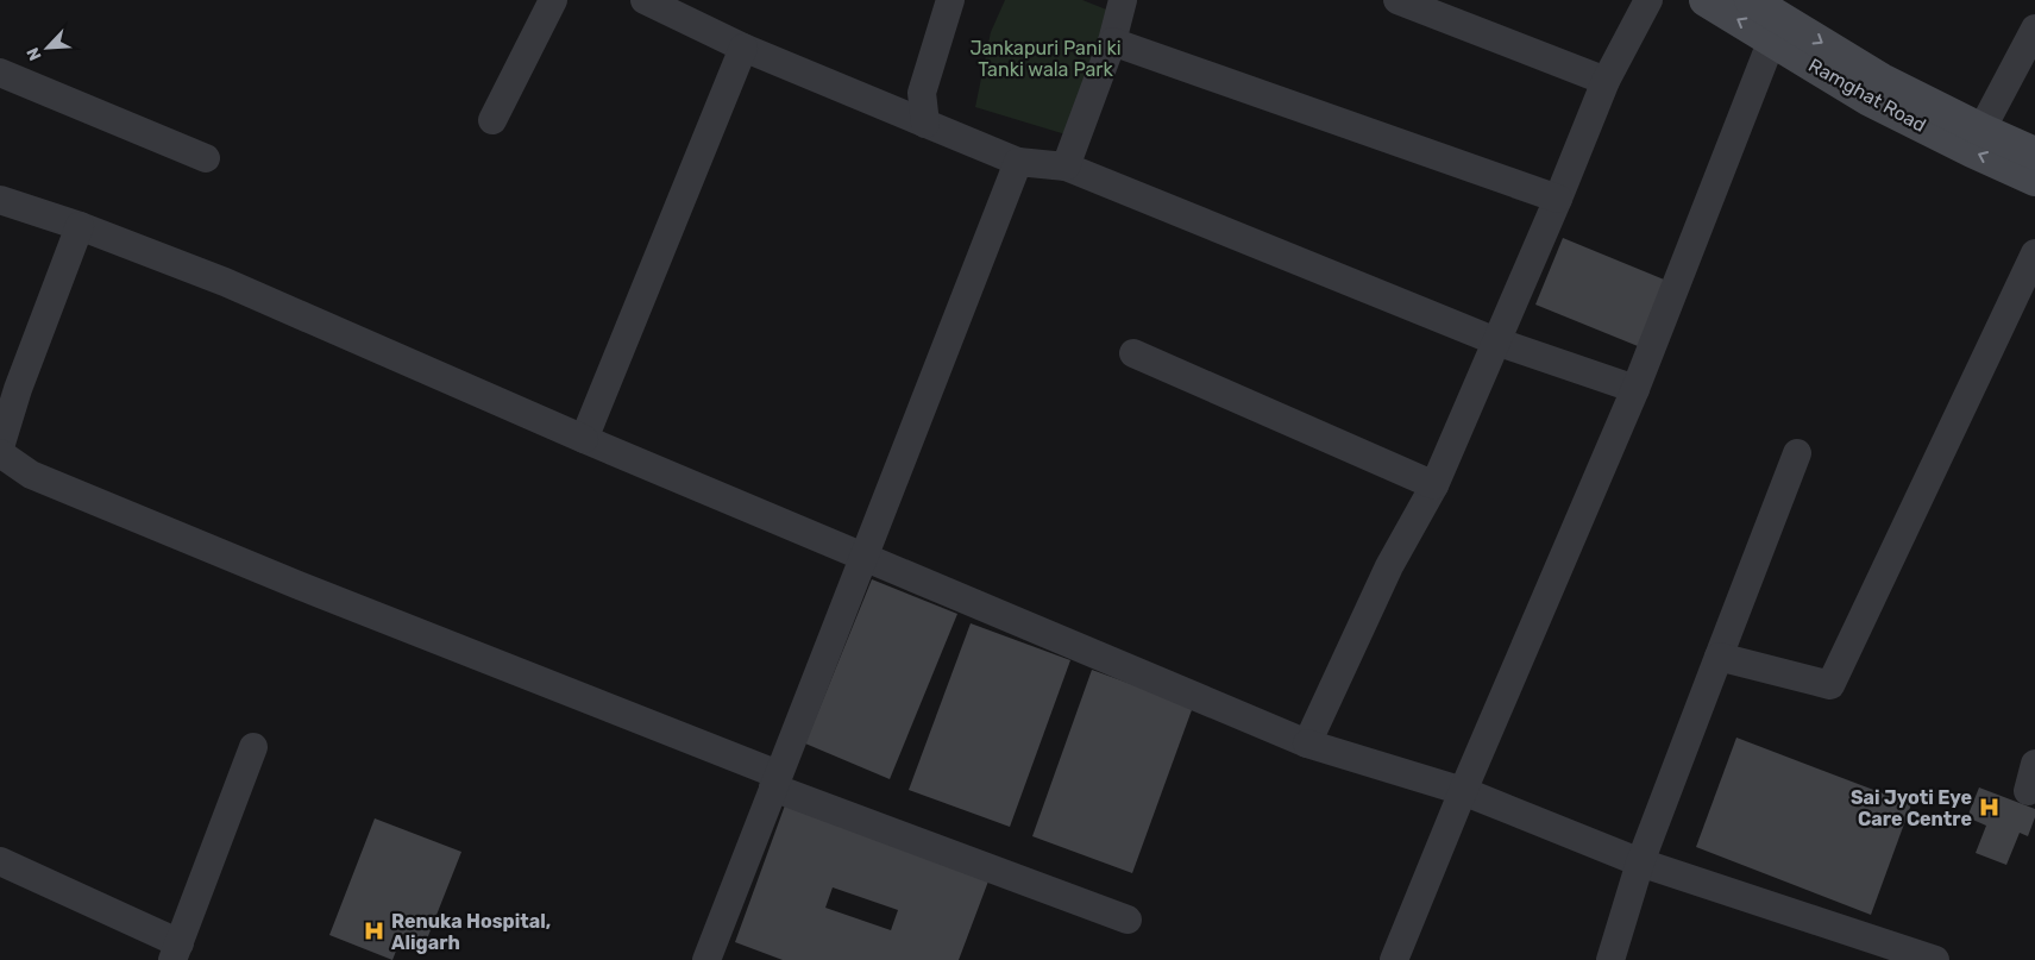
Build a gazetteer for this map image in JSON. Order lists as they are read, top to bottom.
{
  "streets": {
    "main road": ["Ramghat Road"]
  },
  "parks": ["Jankapuri Pani ki Tanki wala Park"],
  "places": {
    "hospital": ["Sai Jyoti Eye Care Centre", "Renuka Hospital, Aligarh"]
  },
  "north": "bottom left"
}
